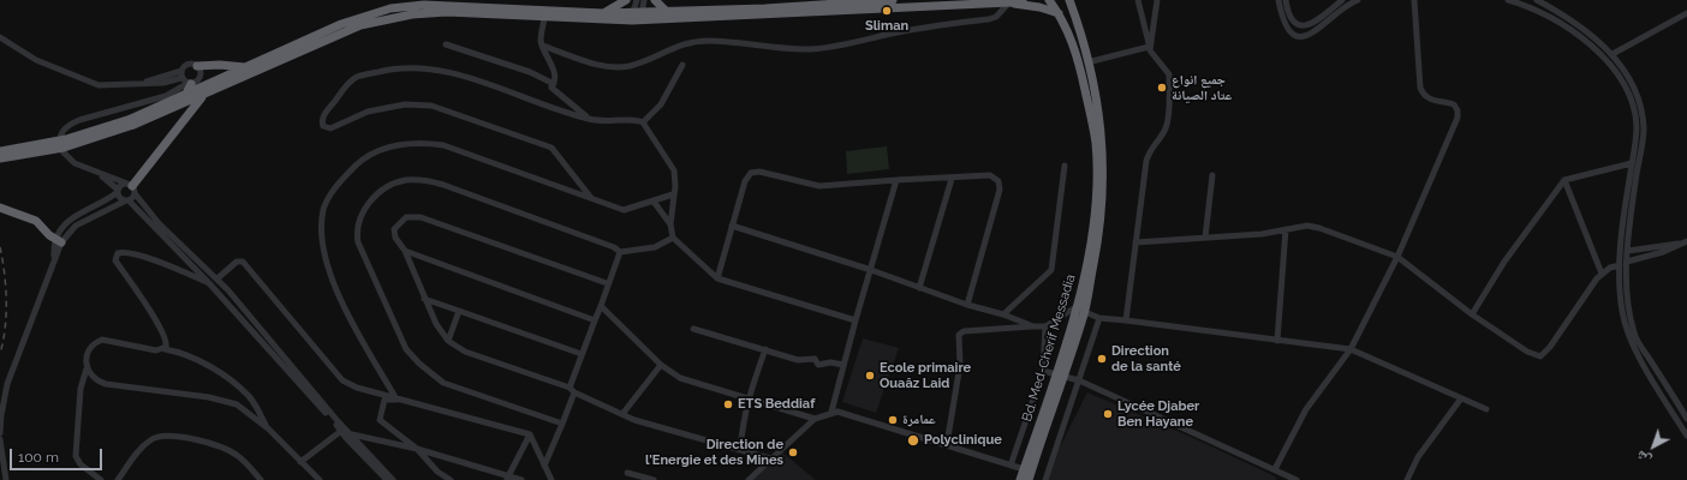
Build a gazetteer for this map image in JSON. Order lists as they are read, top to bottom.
{
  "streets": {
    "highway": ["Bd. Med-Cherif Messadia"]
  },
  "places": [
    "Sliman",
    "جميع انواع عتاد الصيانة",
    "Direction de la santé",
    "Ecole primaire Ouaâz Laid",
    "ETS Beddiaf",
    "Lycée Djaber Ben Hayane",
    "عمامرة",
    "Polyclinique",
    "Direction de l'Energie et des Mines"
  ],
  "scale_bar": "100 m",
  "north": "bottom left"
}
